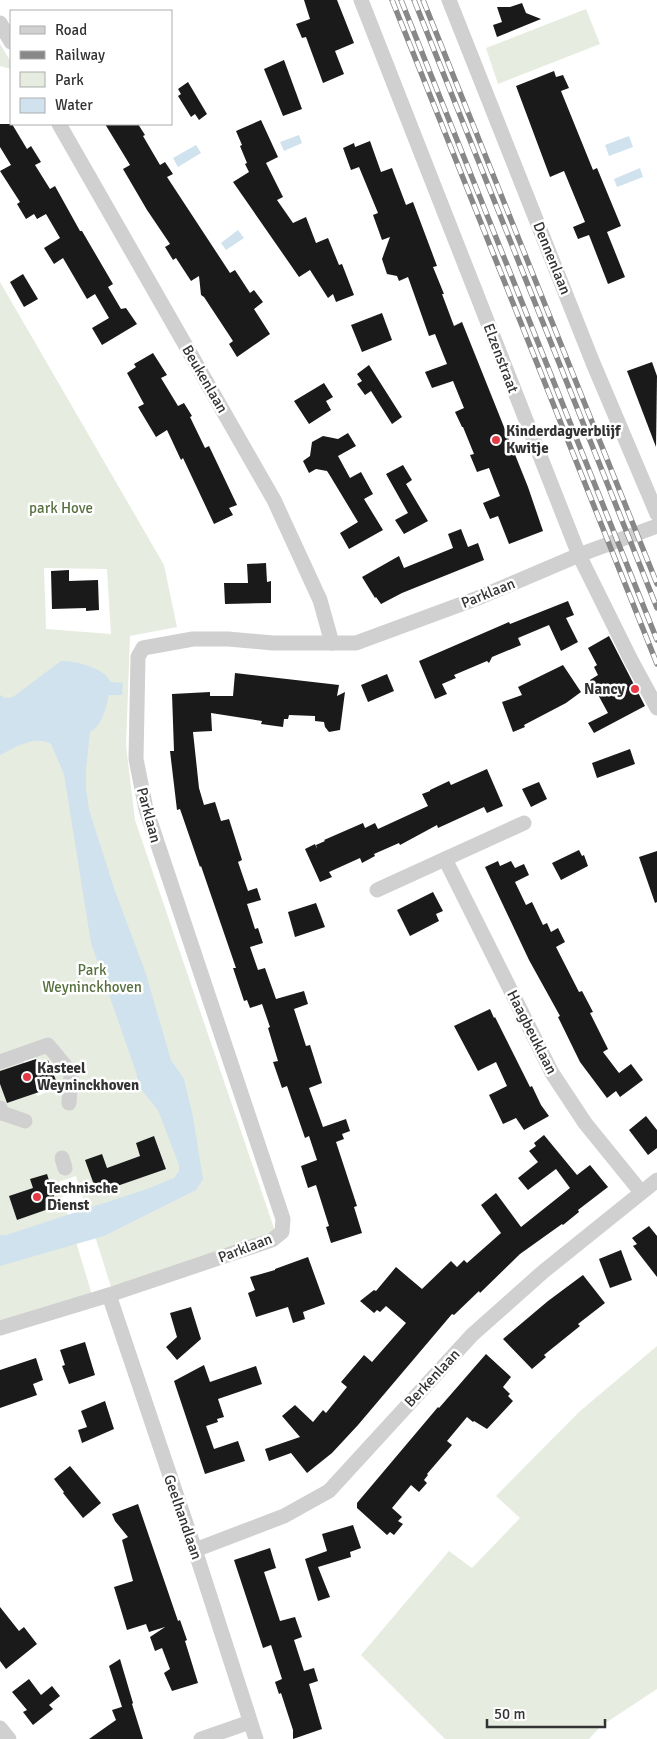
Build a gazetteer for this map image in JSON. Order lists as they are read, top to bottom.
{
  "streets": {
    "street": [
      "Dennenlaan",
      "Elzenstraat",
      "Beukenlaan",
      "Parklaan",
      "Haagbeuklaan",
      "Berkenlaan",
      "Geelhandlaan"
    ]
  },
  "crossings": [
    ["Elzenstraat", "Parklaan"],
    ["Beukenlaan", "Parklaan"],
    ["Parklaan", "Geelhandlaan"],
    ["Haagbeuklaan", "Berkenlaan"],
    ["Berkenlaan", "Geelhandlaan"]
  ],
  "parks": ["park Hove", "Park Weyninckhoven"],
  "places": [
    "Kinderdagverblijf Kwitje",
    "Nancy",
    "Kasteel Weyninckhoven",
    "Technische Dienst"
  ],
  "legend": [
    "Road",
    "Railway",
    "Park",
    "Water"
  ],
  "scale_bar": "50 m"
}
